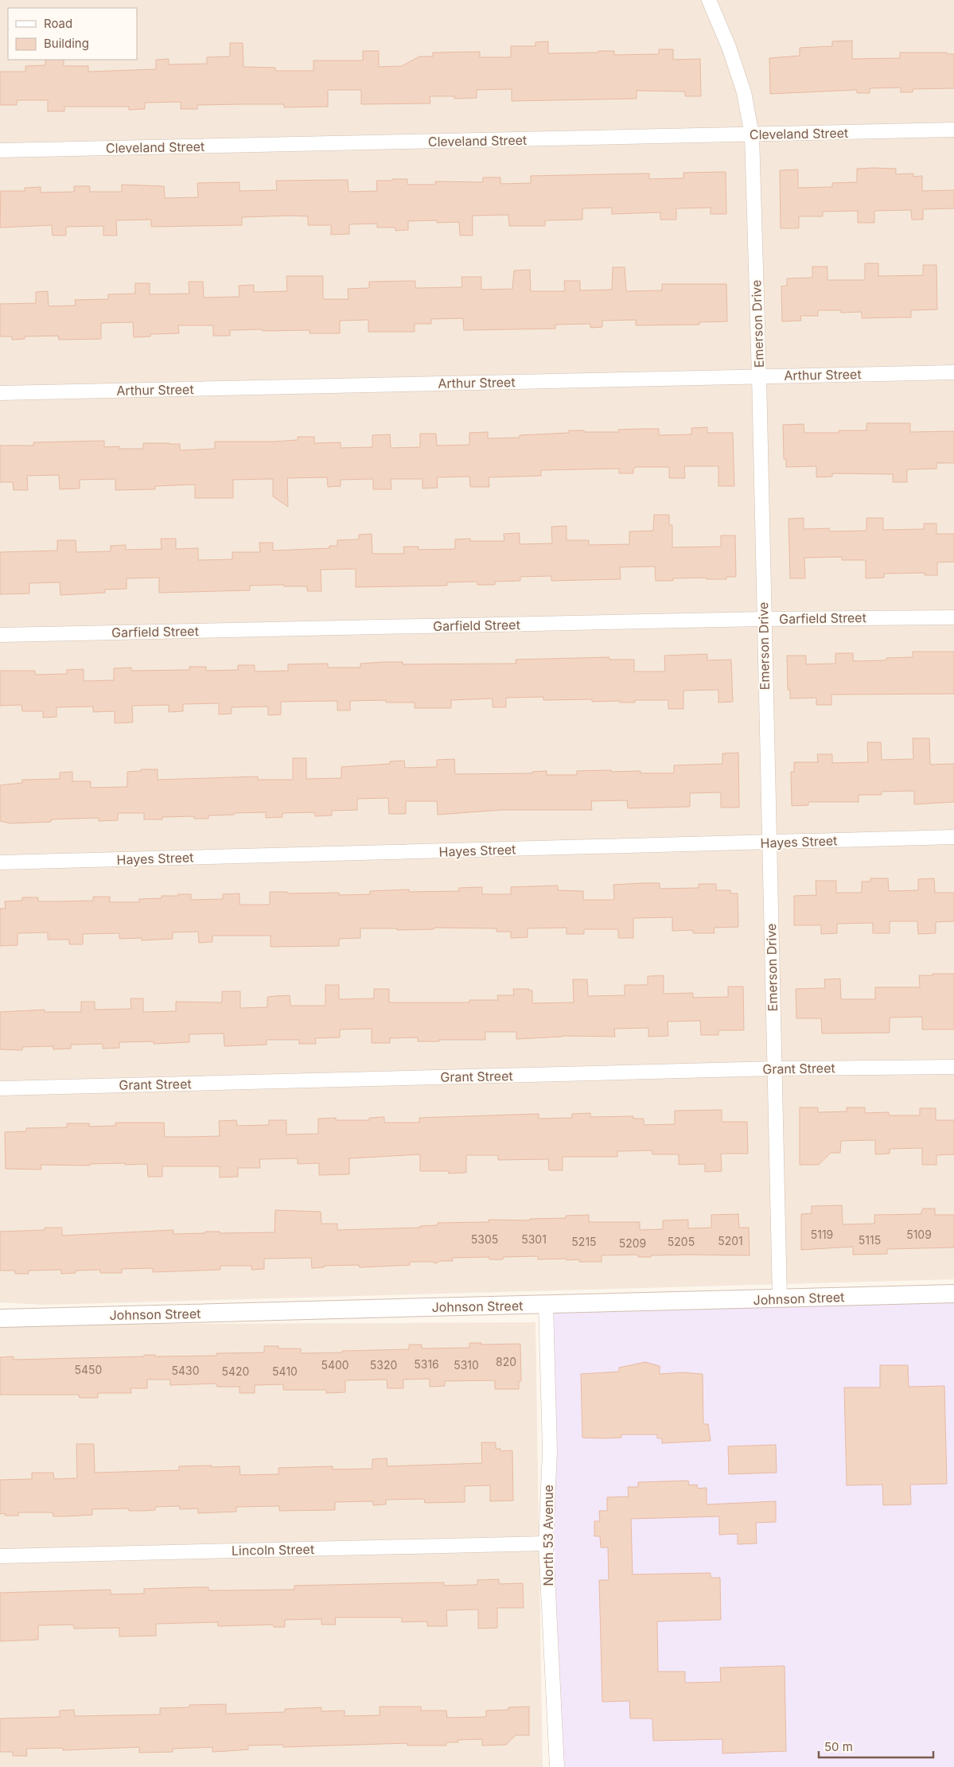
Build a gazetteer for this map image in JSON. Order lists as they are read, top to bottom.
{
  "streets": {
    "street": [
      "Cleveland Street",
      "Emerson Drive",
      "Arthur Street",
      "Garfield Street",
      "Hayes Street",
      "Grant Street",
      "Johnson Street",
      "North 53 Avenue",
      "Lincoln Street"
    ]
  },
  "crossings": [
    ["Cleveland Street", "Emerson Drive"],
    ["Emerson Drive", "Arthur Street"],
    ["Emerson Drive", "Garfield Street"],
    ["Emerson Drive", "Hayes Street"],
    ["Emerson Drive", "Grant Street"],
    ["Emerson Drive", "Johnson Street"],
    ["Johnson Street", "North 53 Avenue"],
    ["North 53 Avenue", "Lincoln Street"]
  ],
  "house_numbers": [
    "5119",
    "5109",
    "5305",
    "5301",
    "5115",
    "5201",
    "5215",
    "5205",
    "5209",
    "820",
    "5316",
    "5400",
    "5320",
    "5310",
    "5450",
    "5430",
    "5420",
    "5410"
  ],
  "legend": ["Road", "Building"],
  "scale_bar": "50 m"
}
